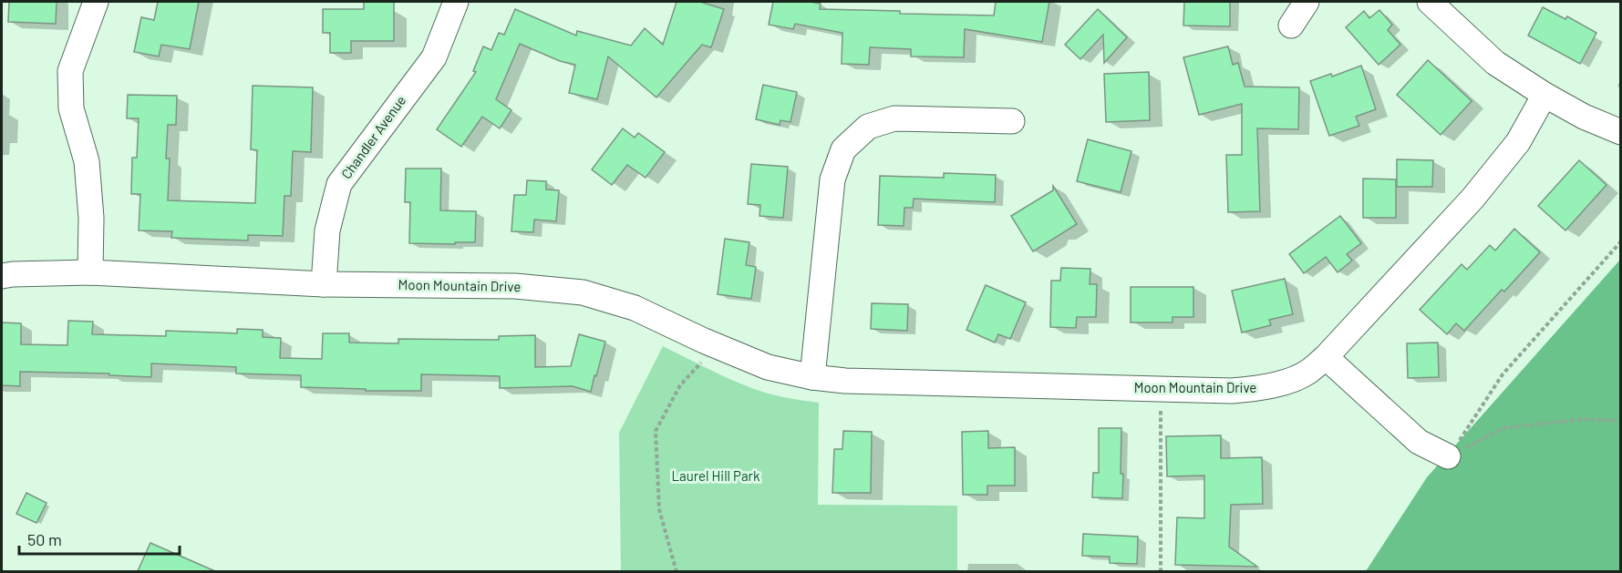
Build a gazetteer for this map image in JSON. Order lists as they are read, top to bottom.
{
  "streets": {
    "street": ["Chandler Avenue", "Moon Mountain Drive"]
  },
  "crossings": [
    ["Chandler Avenue", "Moon Mountain Drive"]
  ],
  "parks": ["Laurel Hill Park"],
  "scale_bar": "50 m"
}
